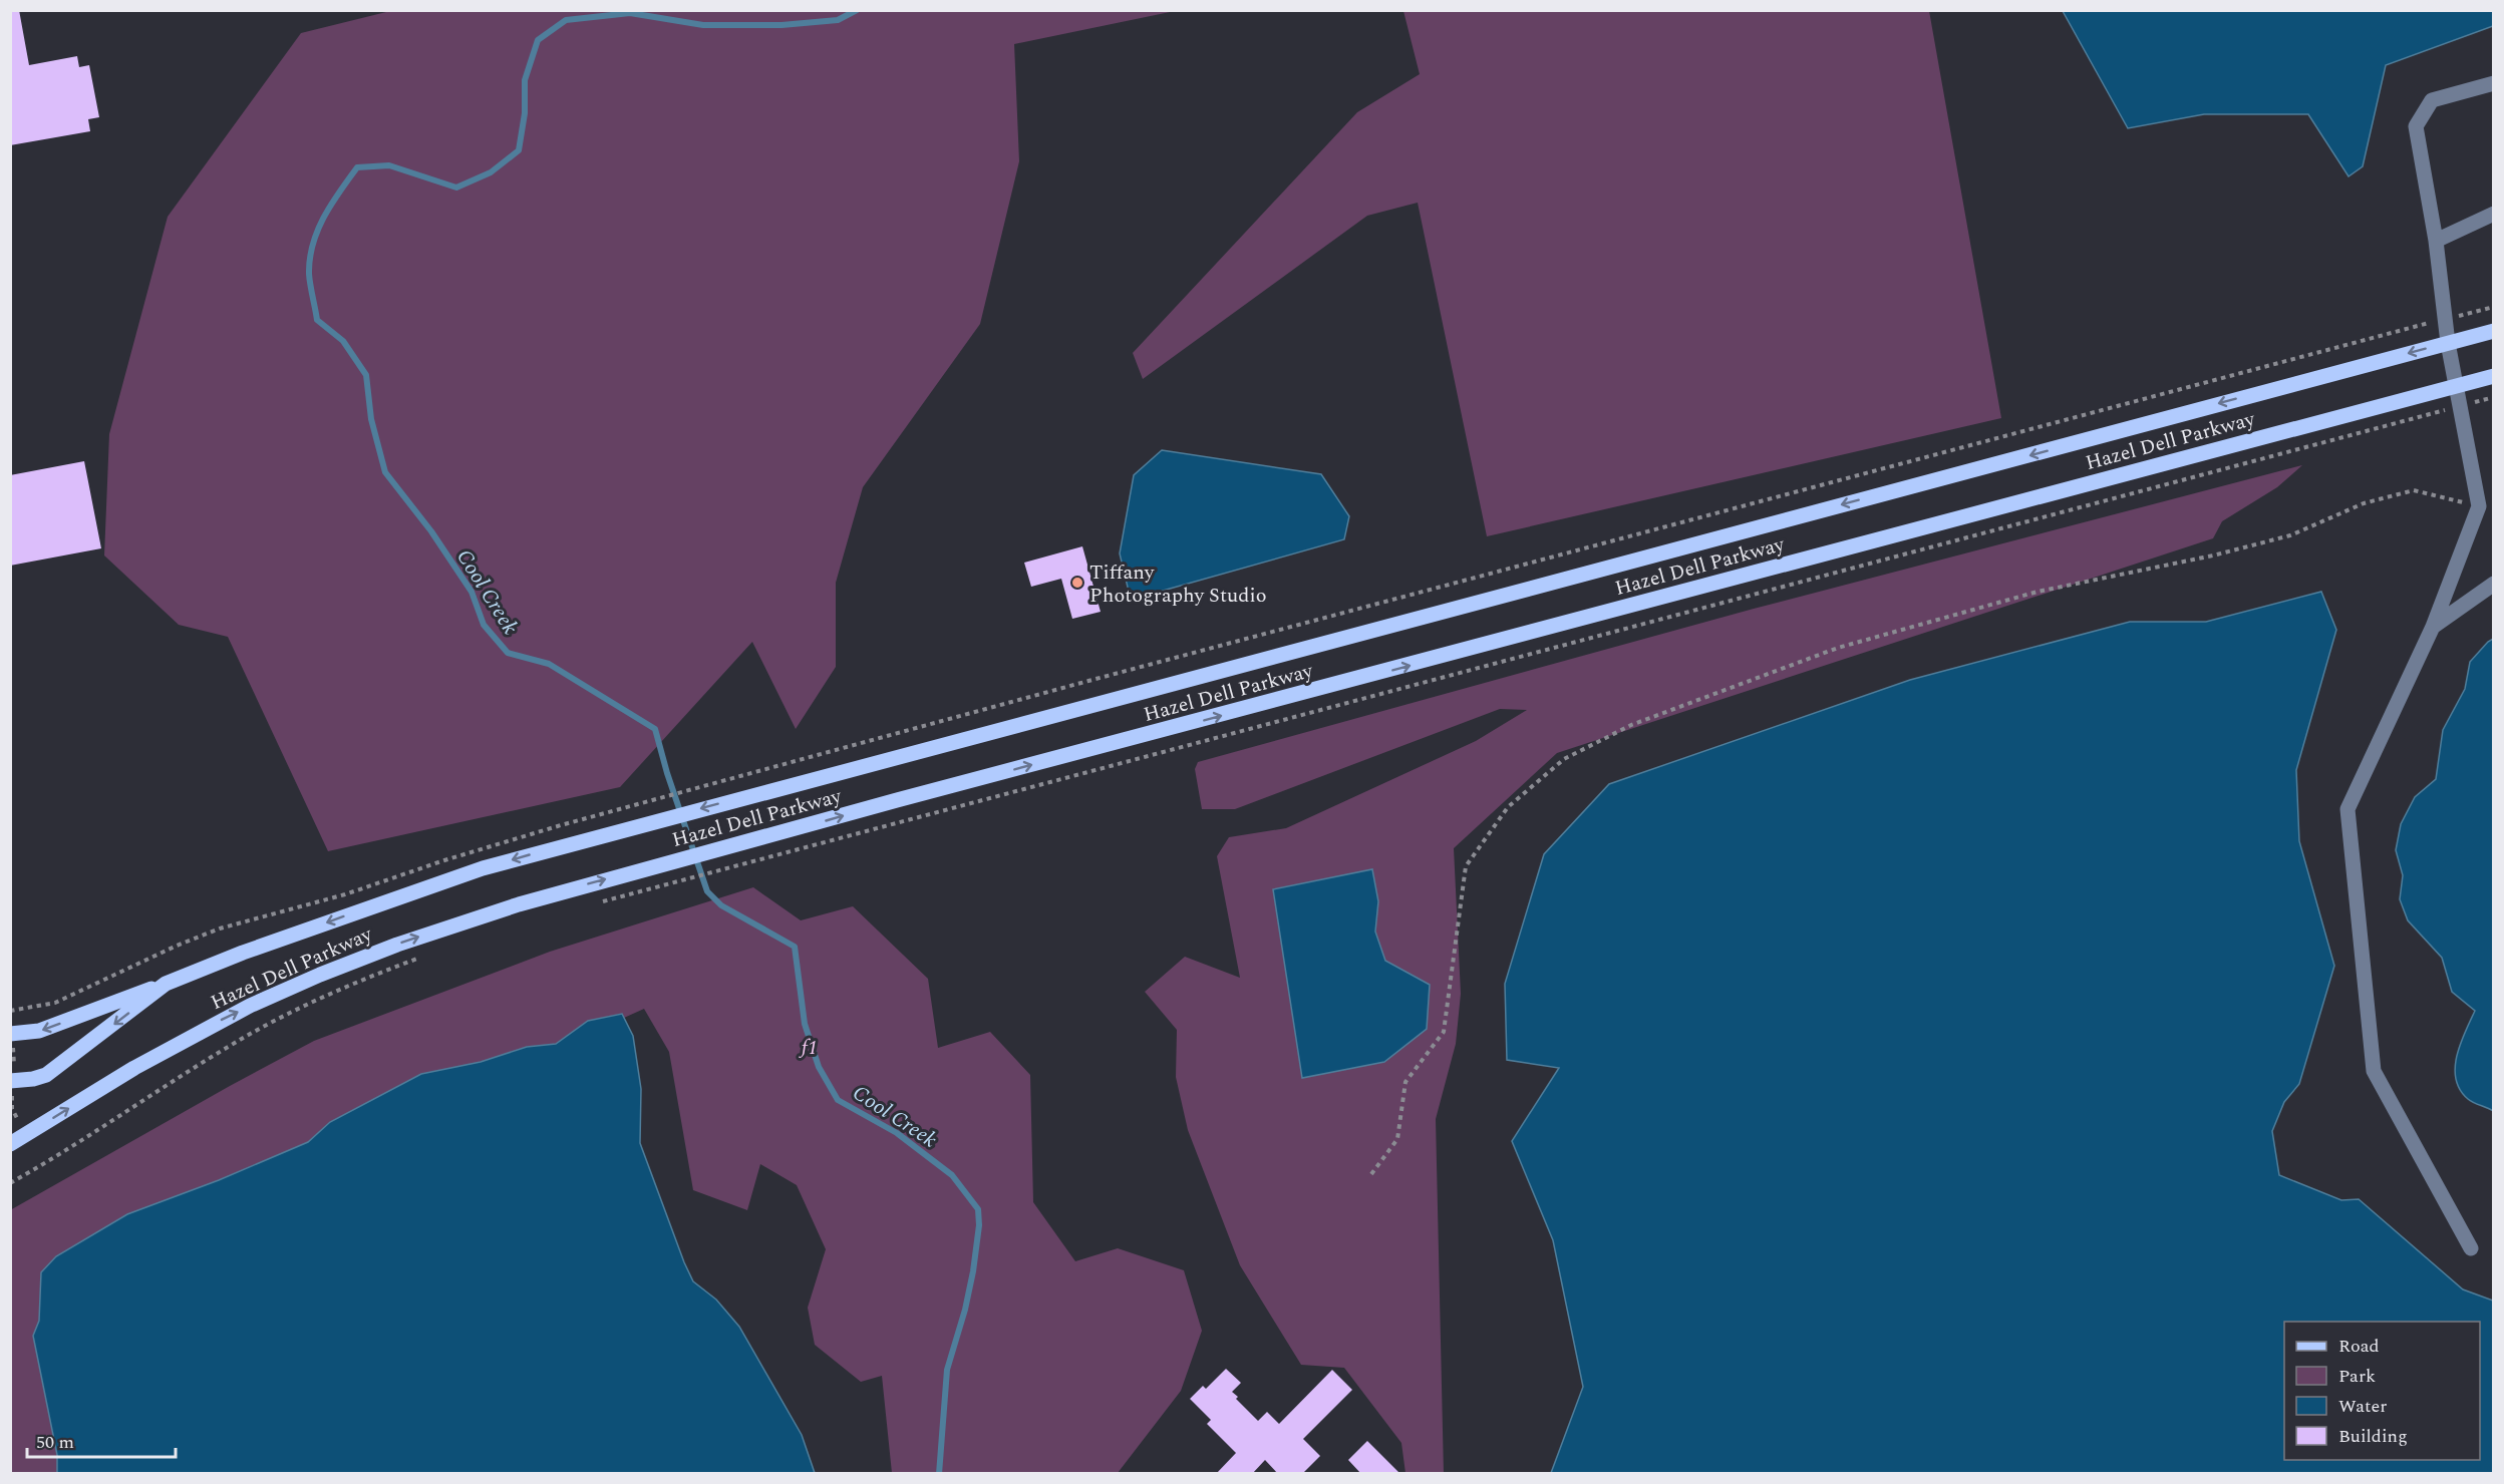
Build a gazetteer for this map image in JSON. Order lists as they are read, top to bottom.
{
  "streets": {
    "main road": ["Hazel Dell Parkway"]
  },
  "water": ["Cool Creek"],
  "parks": ["f1"],
  "places": ["Tiffany Photography Studio"],
  "legend": [
    "Road",
    "Park",
    "Water",
    "Building"
  ],
  "scale_bar": "50 m"
}
